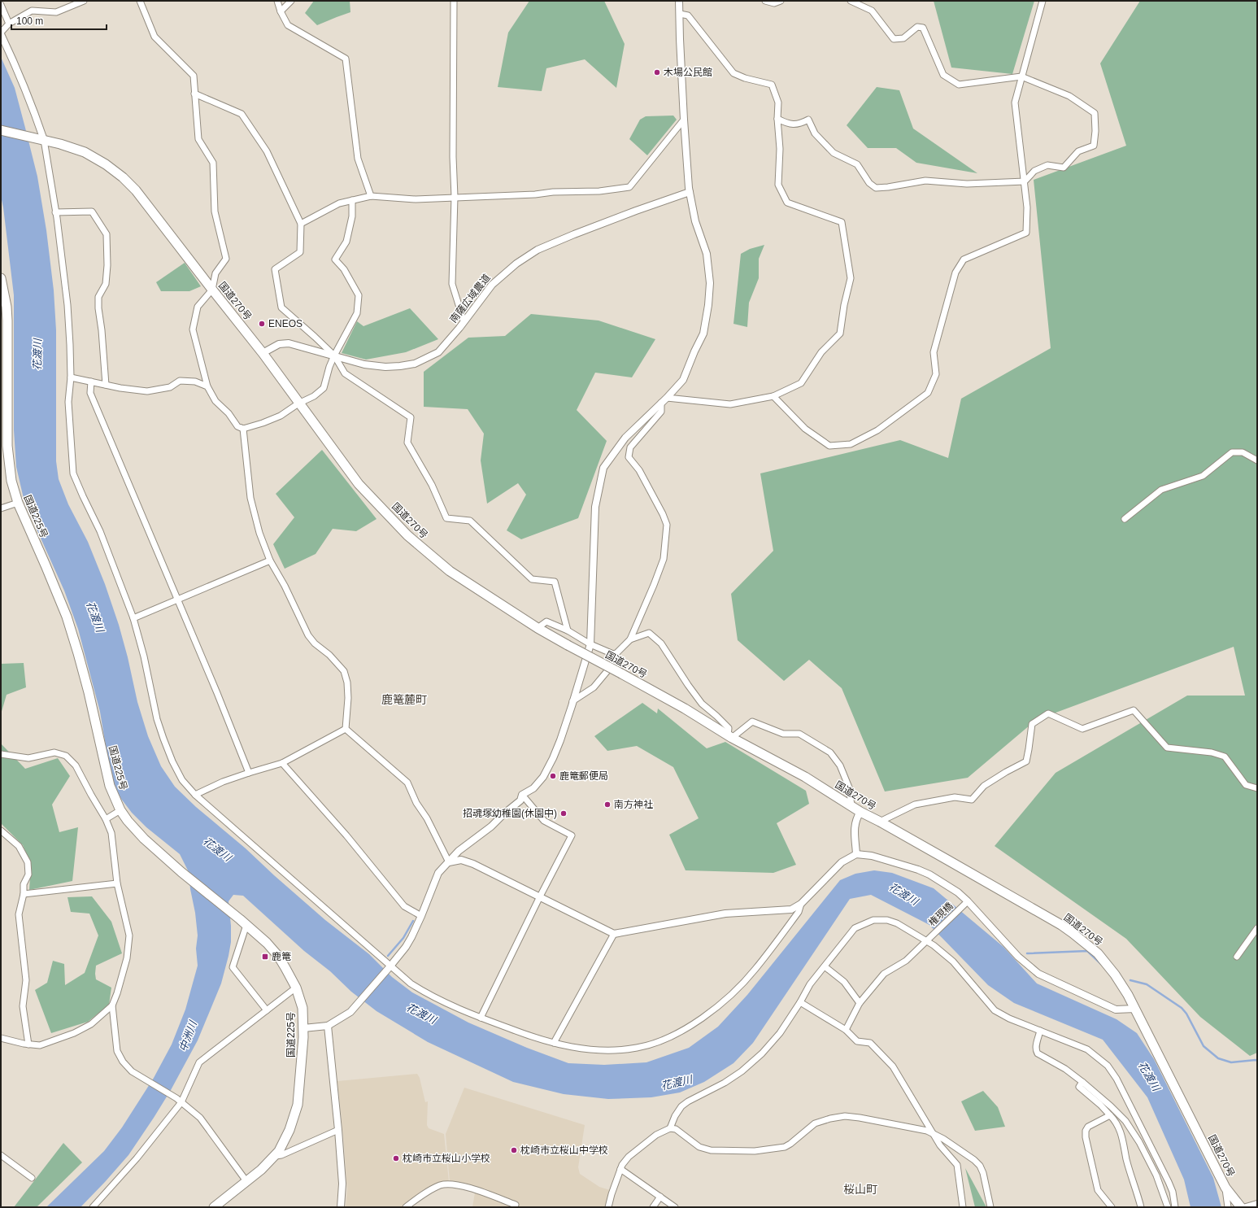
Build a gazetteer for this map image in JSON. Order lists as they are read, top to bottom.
{
  "streets": {
    "highway": ["国道270号", "国道225号"],
    "street": ["南薩広域農道", "権現橋"]
  },
  "crossings": [
    ["南薩広域農道", "国道270号"]
  ],
  "districts": ["鹿篭麓町", "桜山町"],
  "water": ["花渡川", "中洲川"],
  "places": {
    "other": [
      "木場公民館",
      "ENEOS",
      "鹿篭郵便局",
      "南方神社",
      "招魂塚幼稚園(休園中)",
      "枕崎市立桜山中学校",
      "枕崎市立桜山小学校"
    ],
    "transit": ["鹿篭"]
  },
  "scale_bar": "100 m"
}
